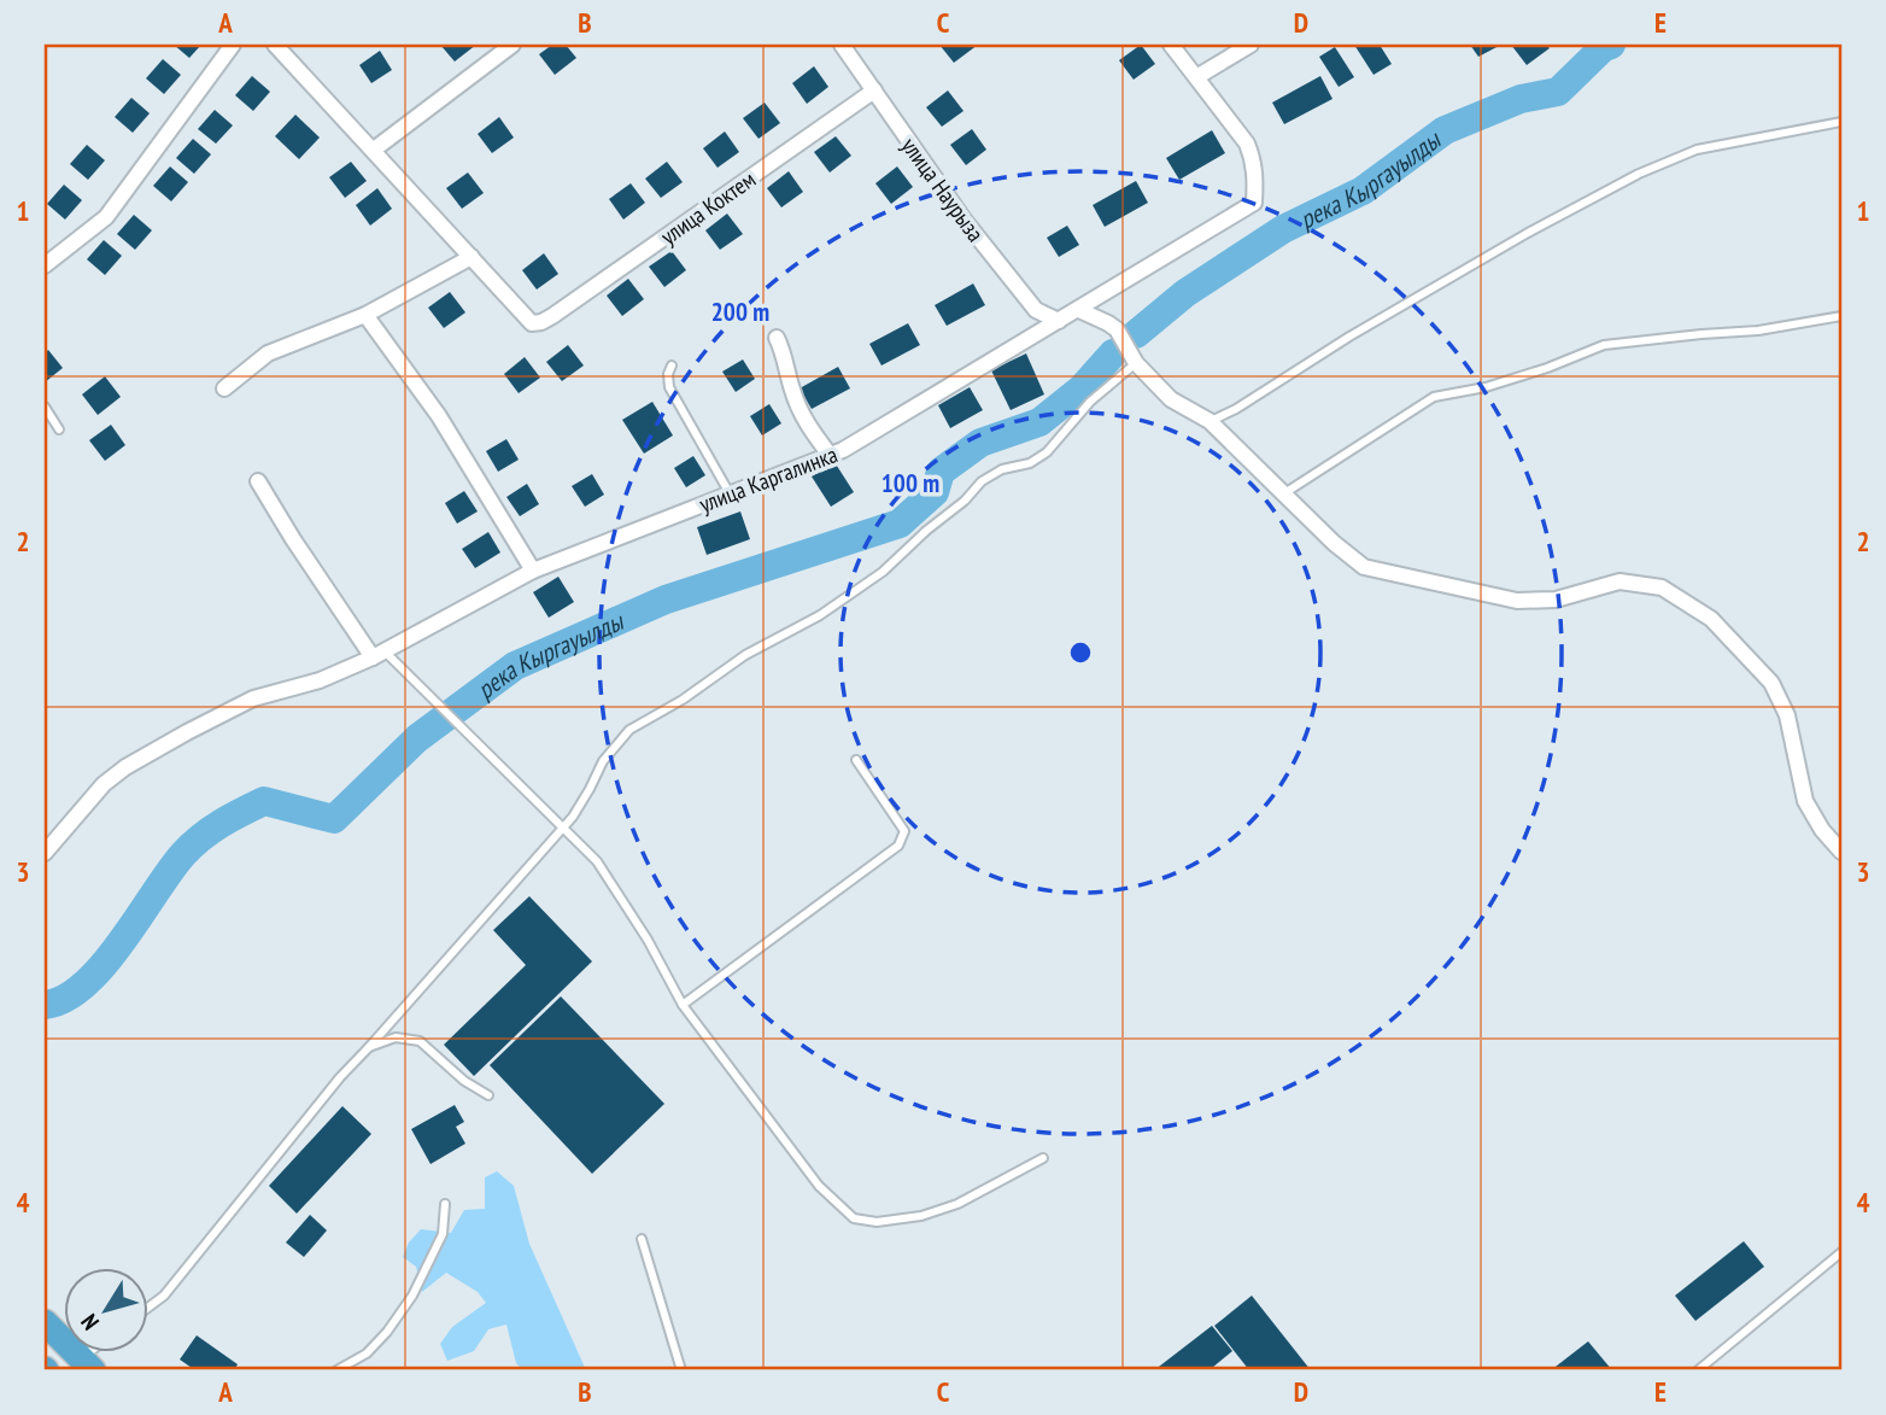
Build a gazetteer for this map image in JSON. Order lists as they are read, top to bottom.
{
  "streets": {
    "street": ["улица Наурыза", "улица Коктем", "улица Каргалинка"]
  },
  "crossings": [
    ["улица Наурыза", "улица Коктем"],
    ["улица Наурыза", "улица Каргалинка"]
  ],
  "water": ["река Кыргауылды"],
  "north": "bottom left",
  "grid": {
    "columns": [
      "A",
      "B",
      "C",
      "D",
      "E"
    ],
    "rows": [
      "1",
      "2",
      "3",
      "4"
    ]
  },
  "rings": ["200 m", "100 m"]
}
